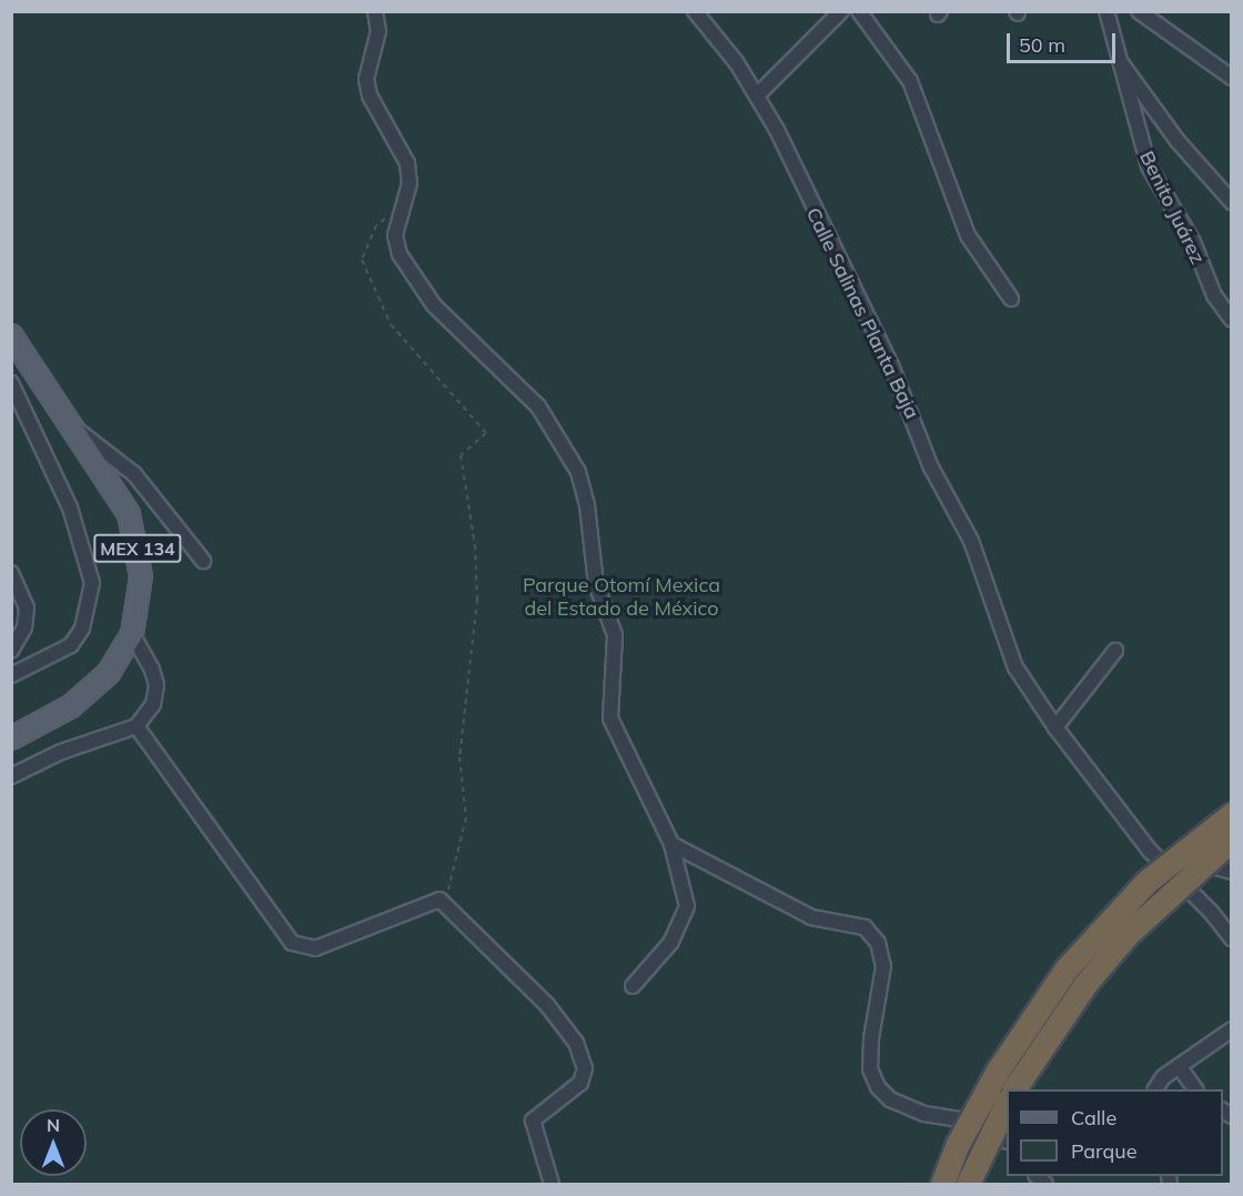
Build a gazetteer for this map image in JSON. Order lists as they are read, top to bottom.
{
  "streets": {
    "main road": ["MEX 134"],
    "street": ["Benito Juárez", "Calle Salinas Planta Baja"]
  },
  "parks": ["Parque Otomí Mexica del Estado de México"],
  "legend": ["Calle", "Parque"],
  "scale_bar": "50 m",
  "north": "top"
}
